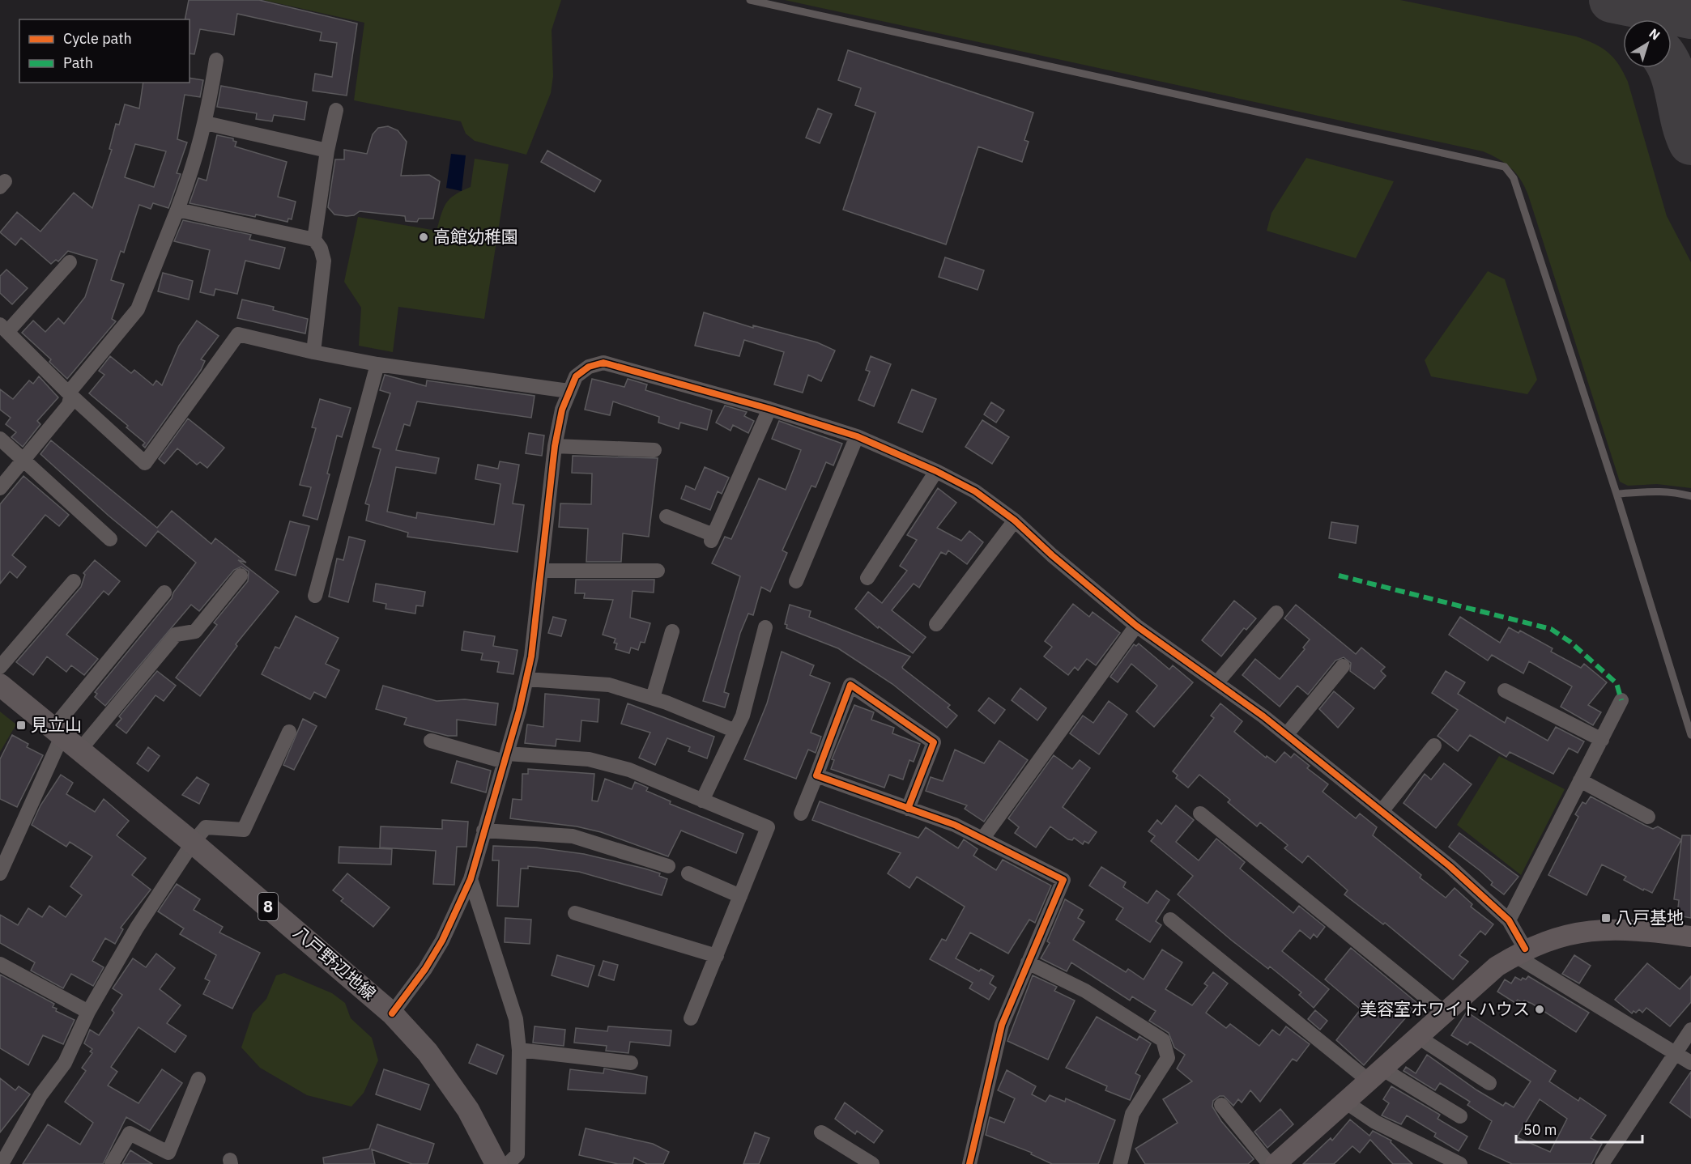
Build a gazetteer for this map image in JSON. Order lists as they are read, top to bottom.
{
  "streets": {
    "main road": ["8", "八戸野辺地線"]
  },
  "places": {
    "other": ["高館幼稚園", "美容室ホワイトハウス"],
    "transit": ["見立山", "八戸基地"]
  },
  "legend": ["Cycle path", "Path"],
  "scale_bar": "50 m",
  "north": "top right"
}
